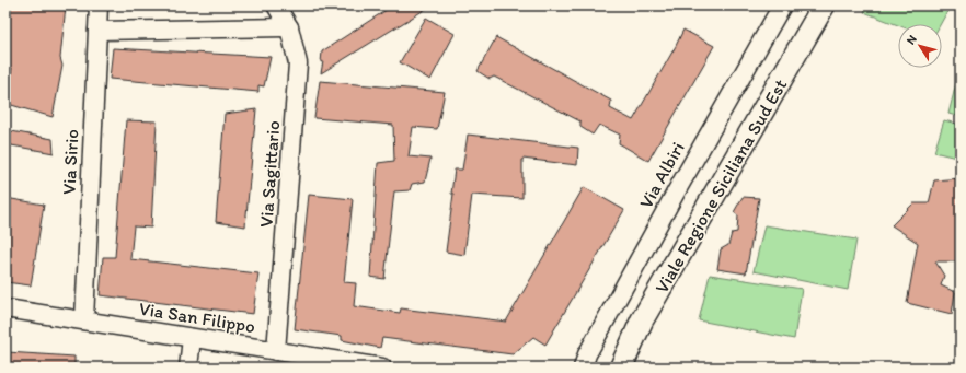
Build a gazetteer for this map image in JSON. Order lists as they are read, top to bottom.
{
  "streets": {
    "street": [
      "Via Sirio",
      "Via Sagittario",
      "Via Albiri",
      "Viale Regione Siciliana Sud Est",
      "Via San Filippo"
    ]
  },
  "crossings": [
    ["Via Sirio", "Via San Filippo"],
    ["Via Sagittario", "Via San Filippo"]
  ],
  "north": "top left"
}
